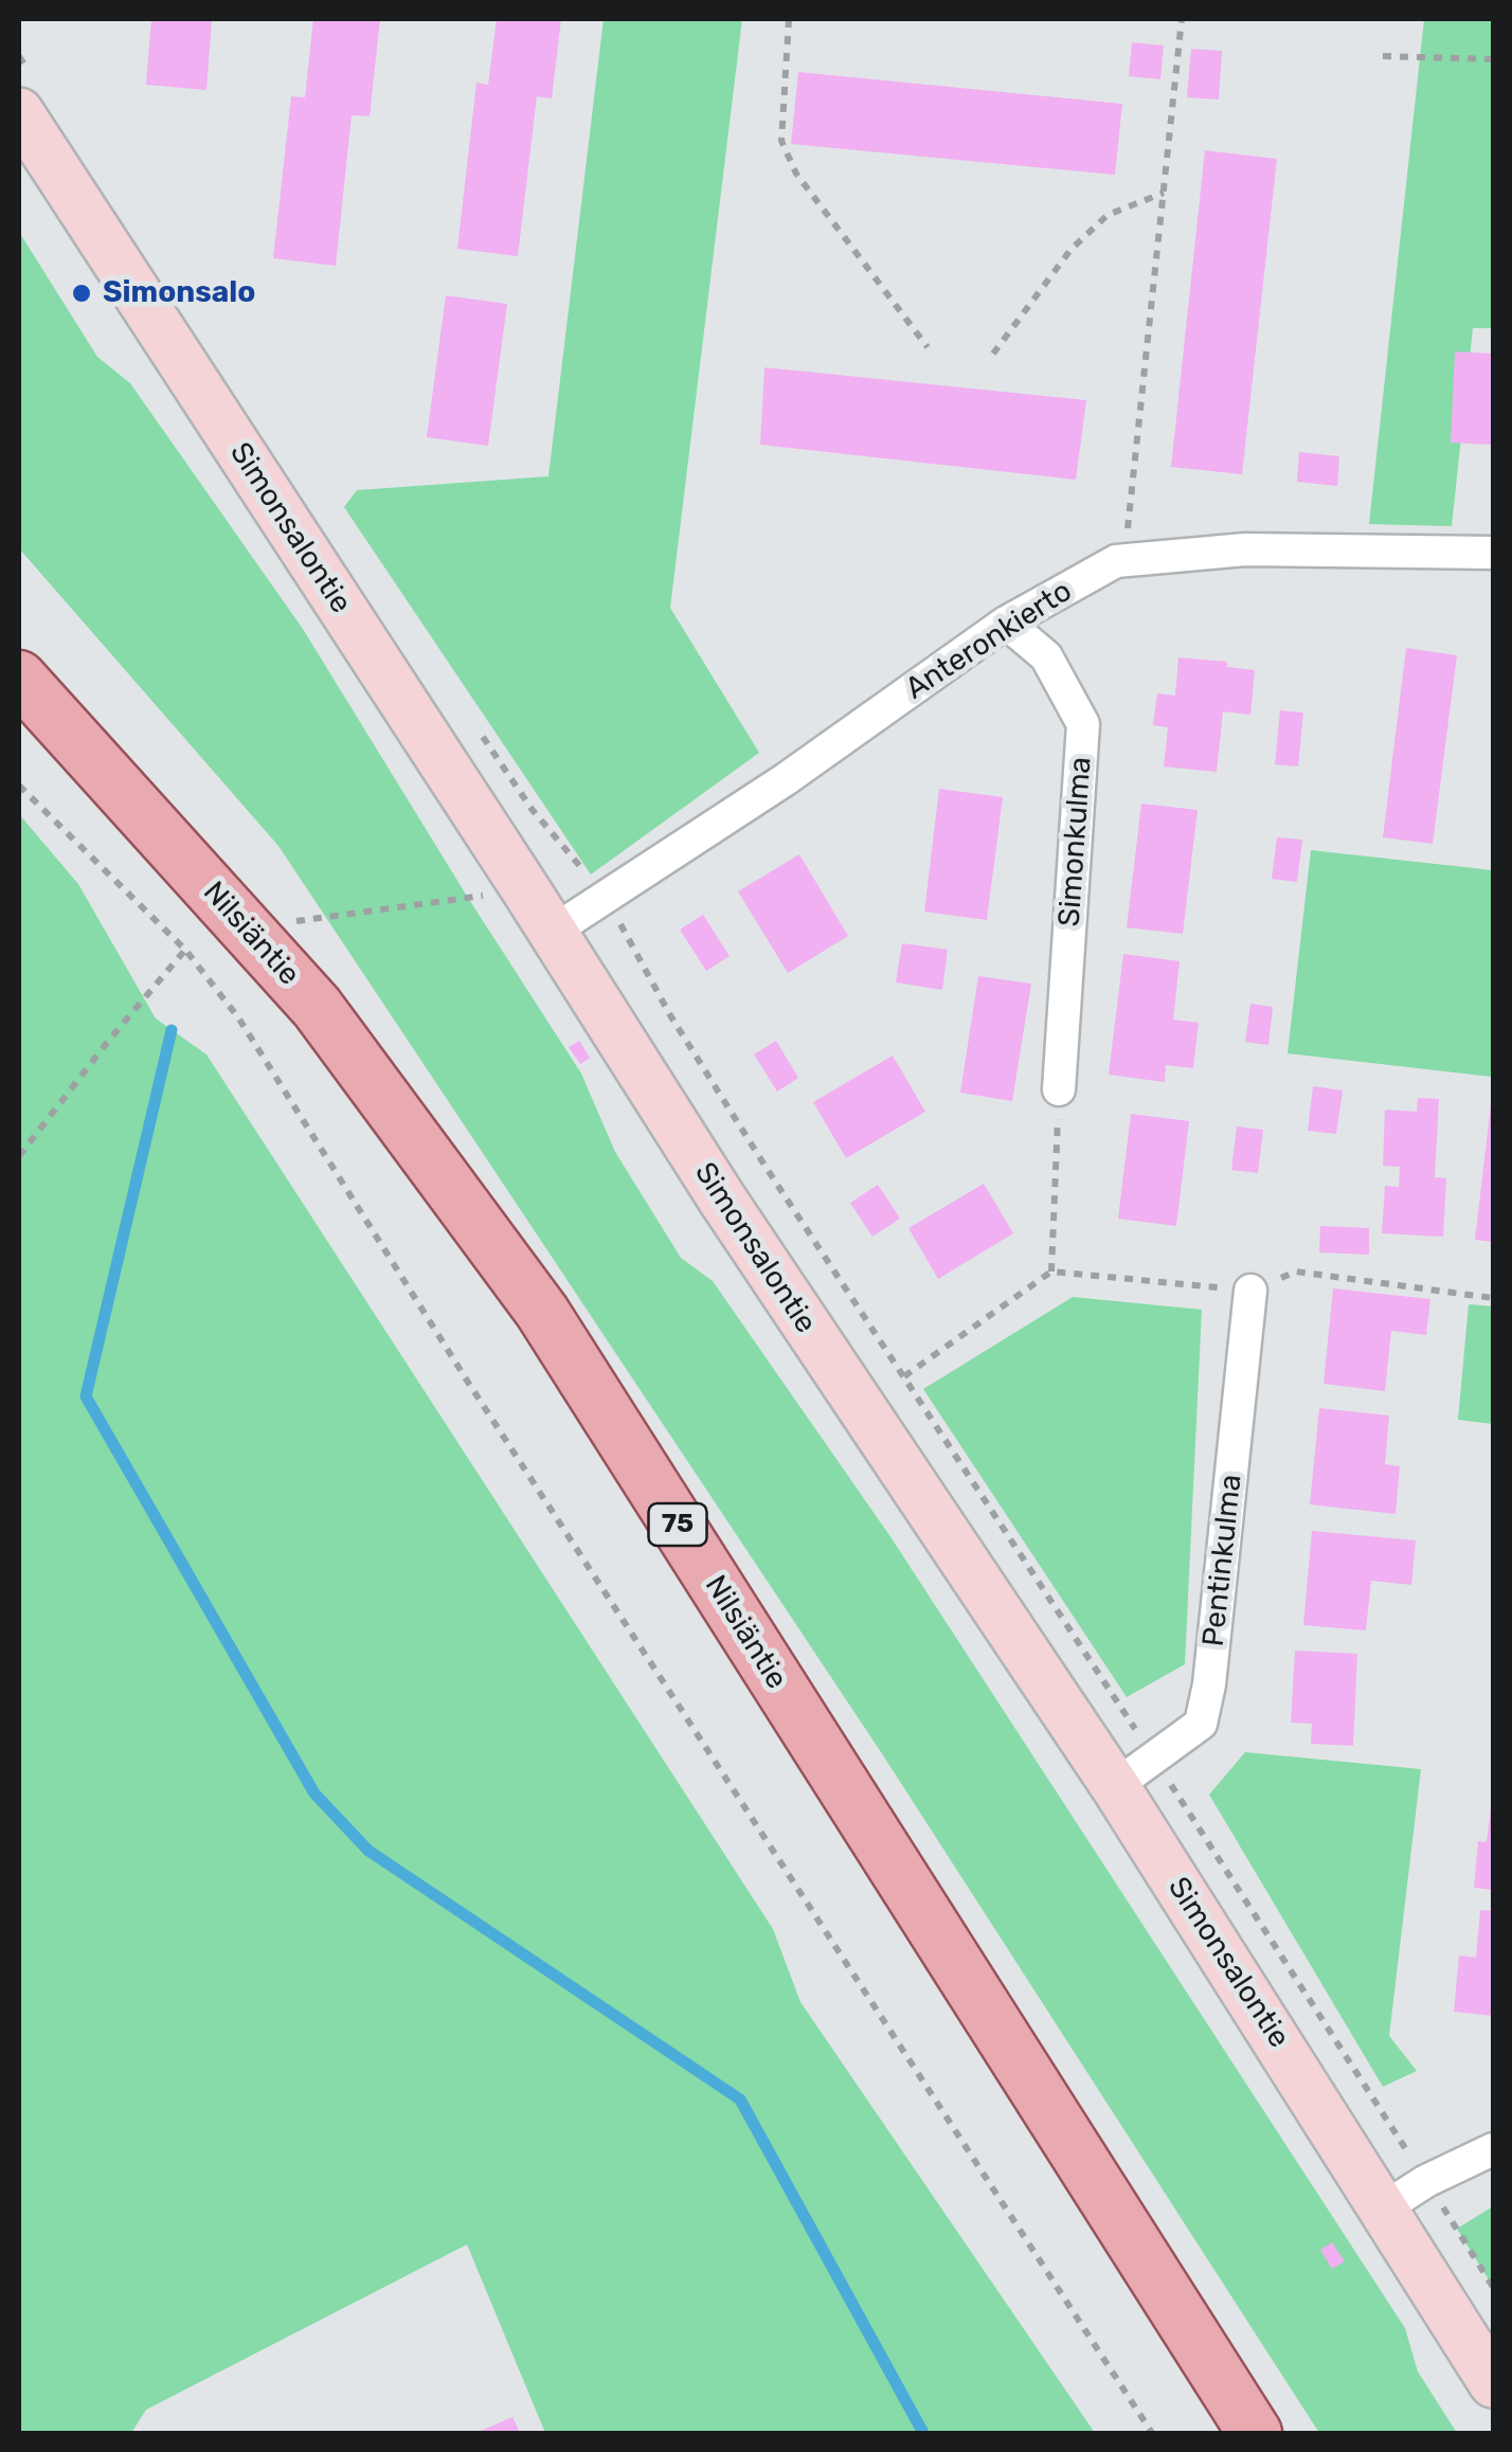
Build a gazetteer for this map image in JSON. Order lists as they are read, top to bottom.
{
  "streets": {
    "main road": ["Nilsiäntie", "75"],
    "street": [
      "Simonsalontie",
      "Anteronkierto",
      "Simonkulma",
      "Pentinkulma"
    ]
  },
  "crossings": [
    ["Simonsalontie", "Anteronkierto"],
    ["Simonsalontie", "Pentinkulma"],
    ["Anteronkierto", "Simonkulma"]
  ],
  "places": ["Simonsalo"]
}
